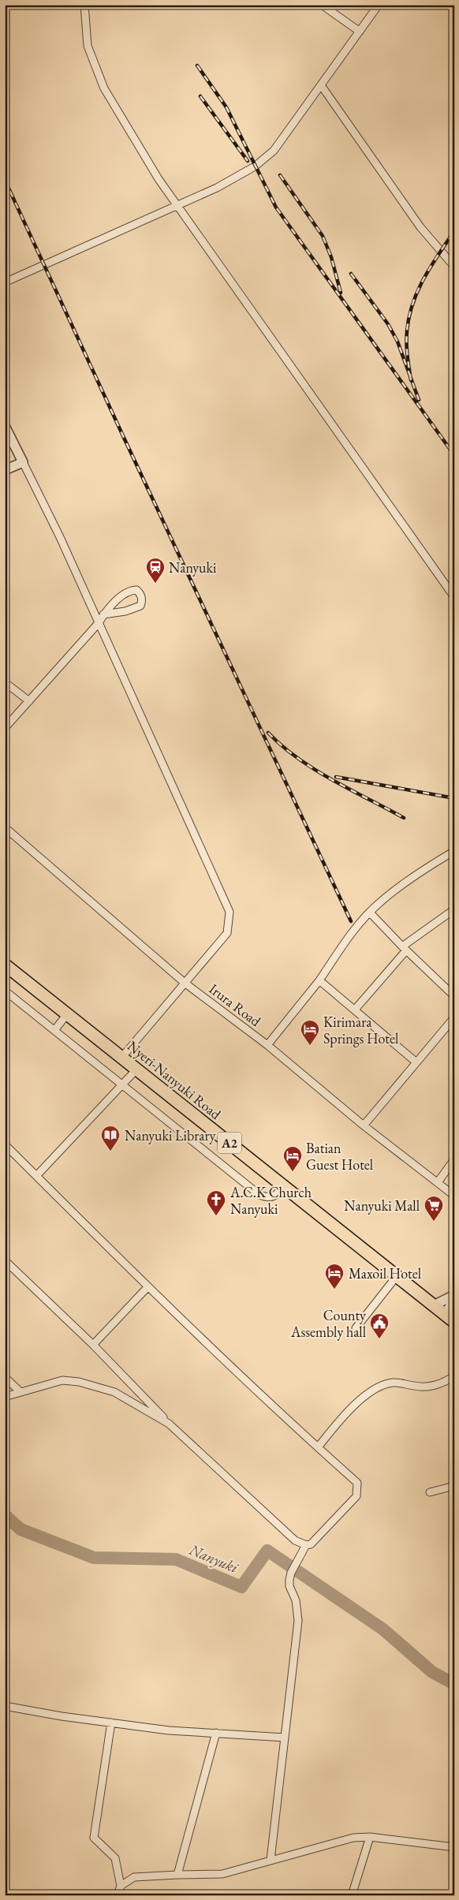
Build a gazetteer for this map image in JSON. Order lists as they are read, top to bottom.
{
  "streets": {
    "highway": ["Nyeri-Nanyuki Road", "A2"],
    "street": ["Irura Road"]
  },
  "water": ["Nanyuki"],
  "places": {
    "station": ["Nanyuki"],
    "hotel": ["Kirimara Springs Hotel", "Batian Guest Hotel", "Maxoil Hotel"],
    "library": ["Nanyuki Library"],
    "church": ["A.C.K Church Nanyuki"],
    "supermarket": ["Nanyuki Mall"],
    "public building": ["County Assembly hall"]
  }
}
